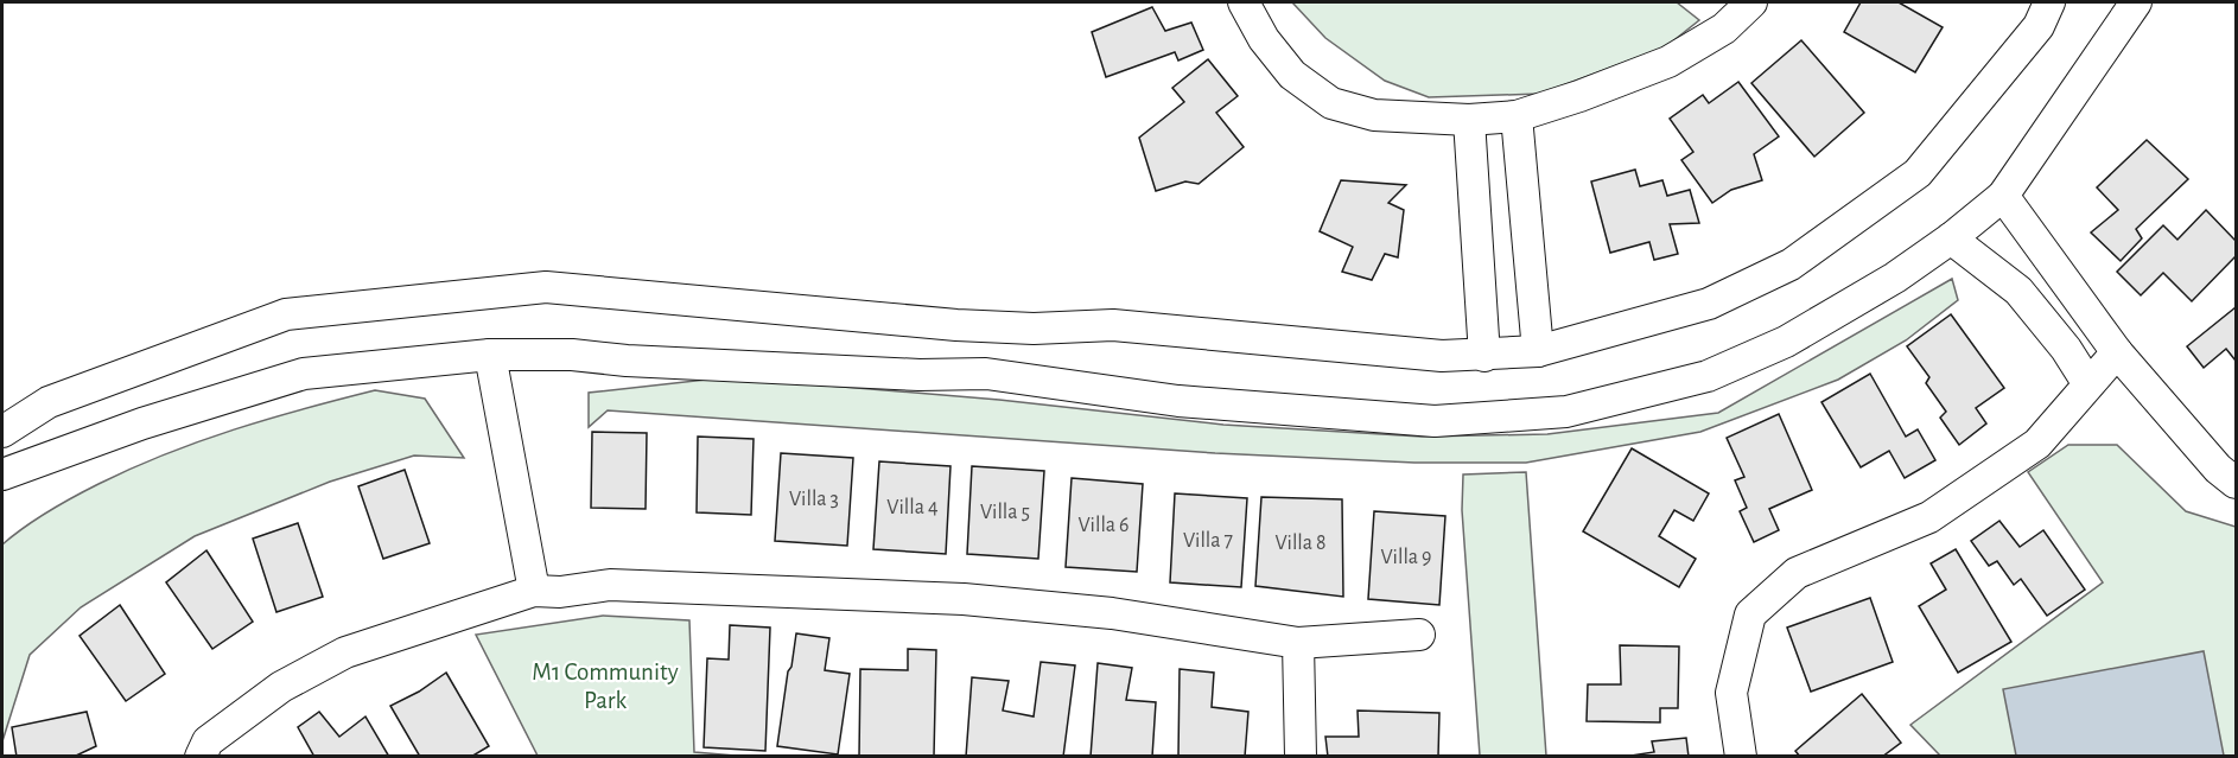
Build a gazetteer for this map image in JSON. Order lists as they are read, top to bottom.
{
  "parks": ["M1 Community Park"],
  "house_numbers": [
    "Villa 3",
    "Villa 4",
    "Villa 5",
    "Villa 6",
    "Villa 7",
    "Villa 8",
    "Villa 9"
  ]
}
